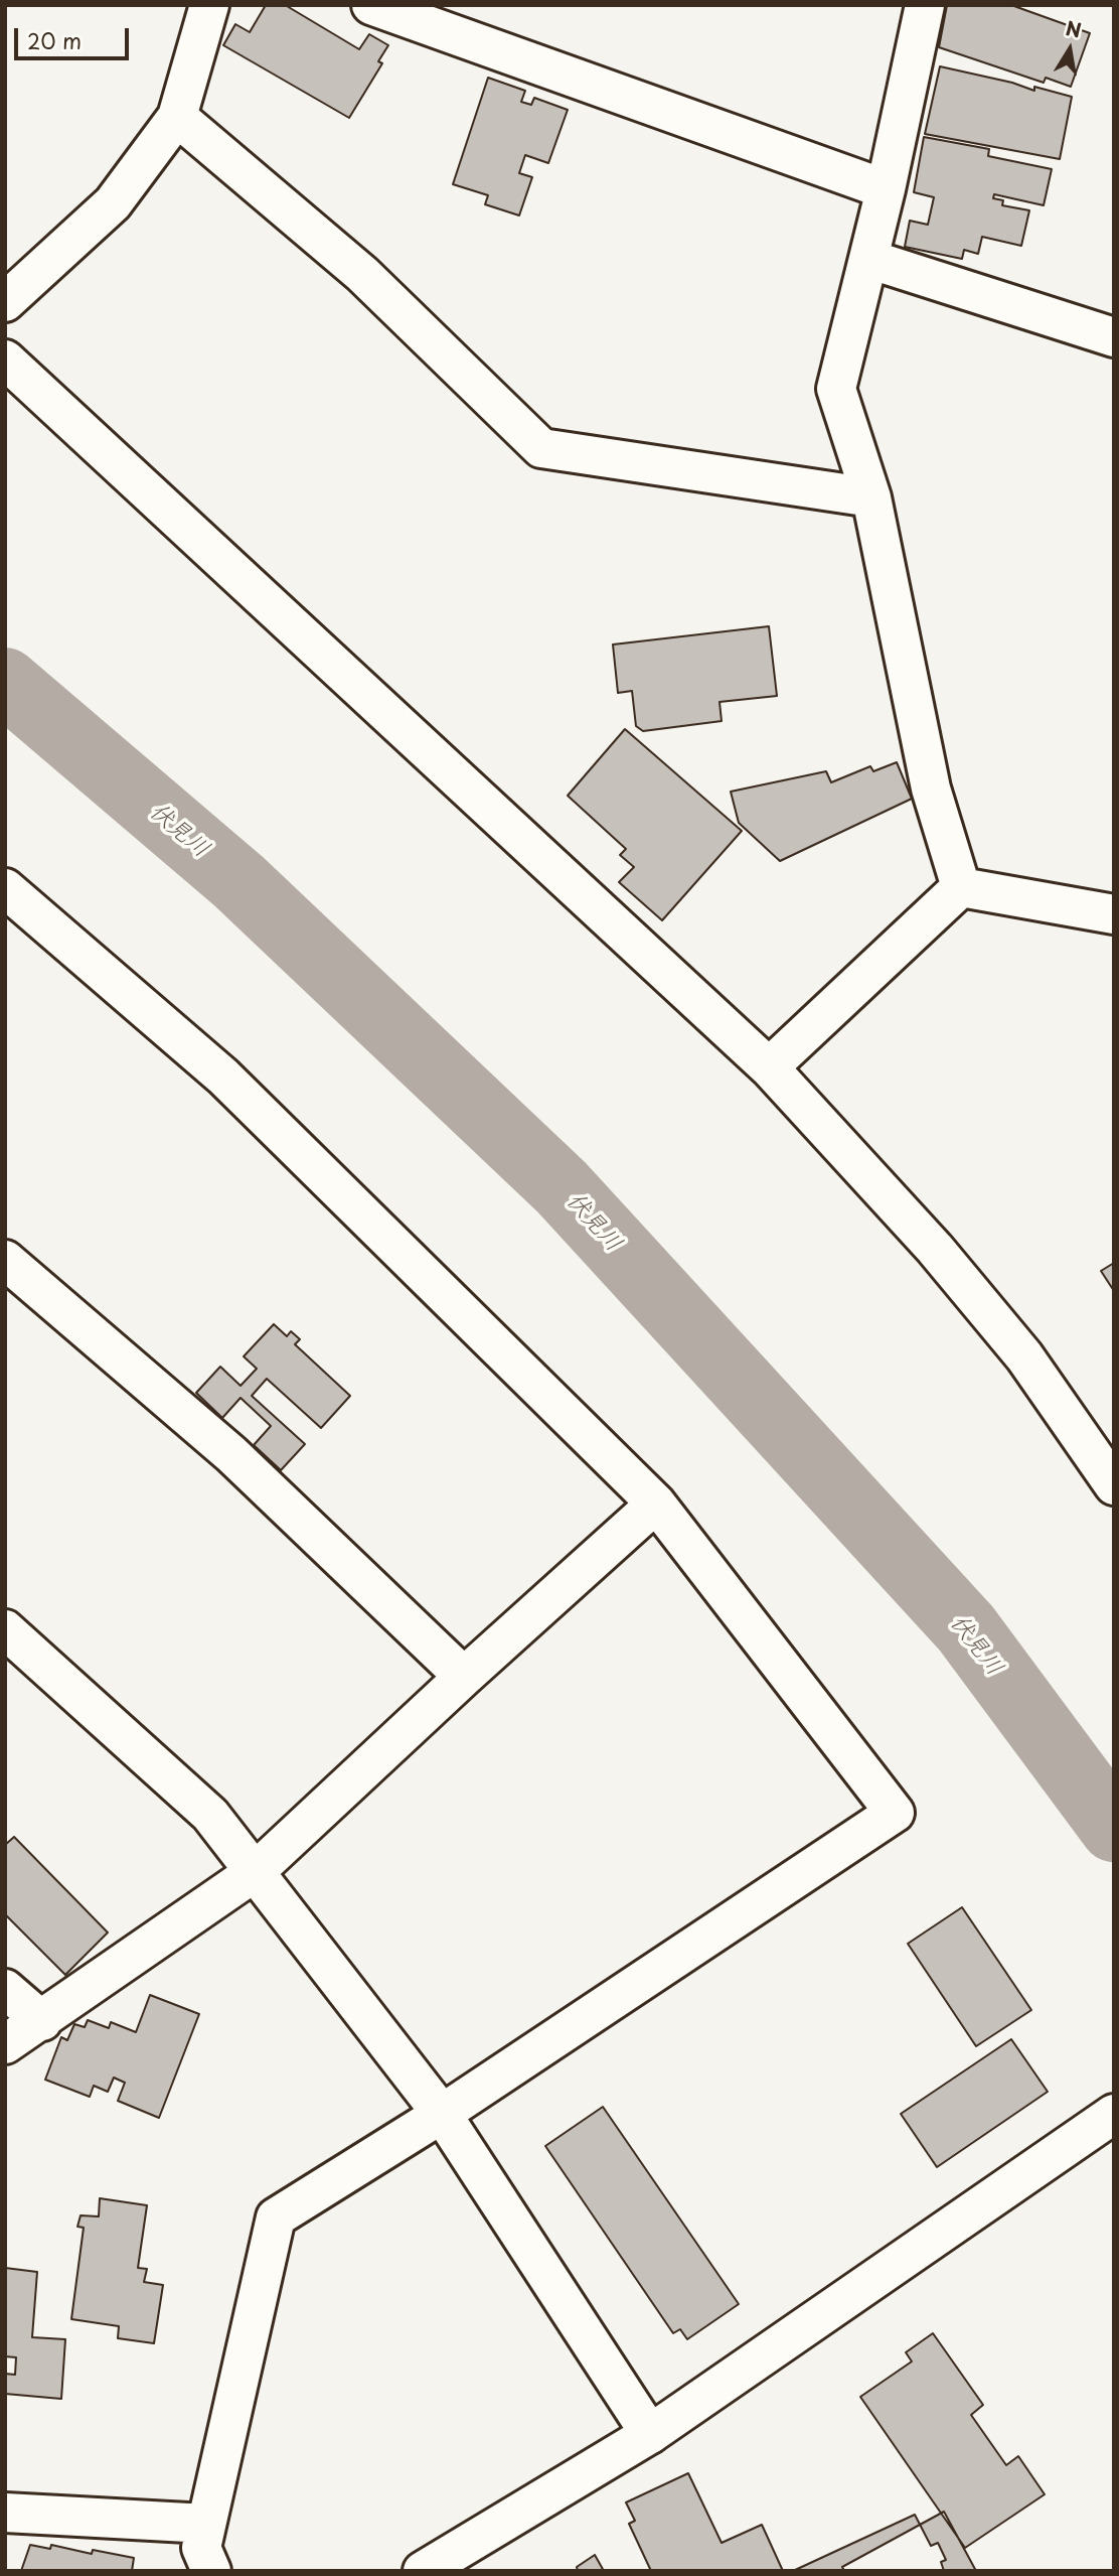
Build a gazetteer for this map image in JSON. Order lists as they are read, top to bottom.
{
  "water": ["伏見川"],
  "scale_bar": "20 m",
  "north": "top"
}
